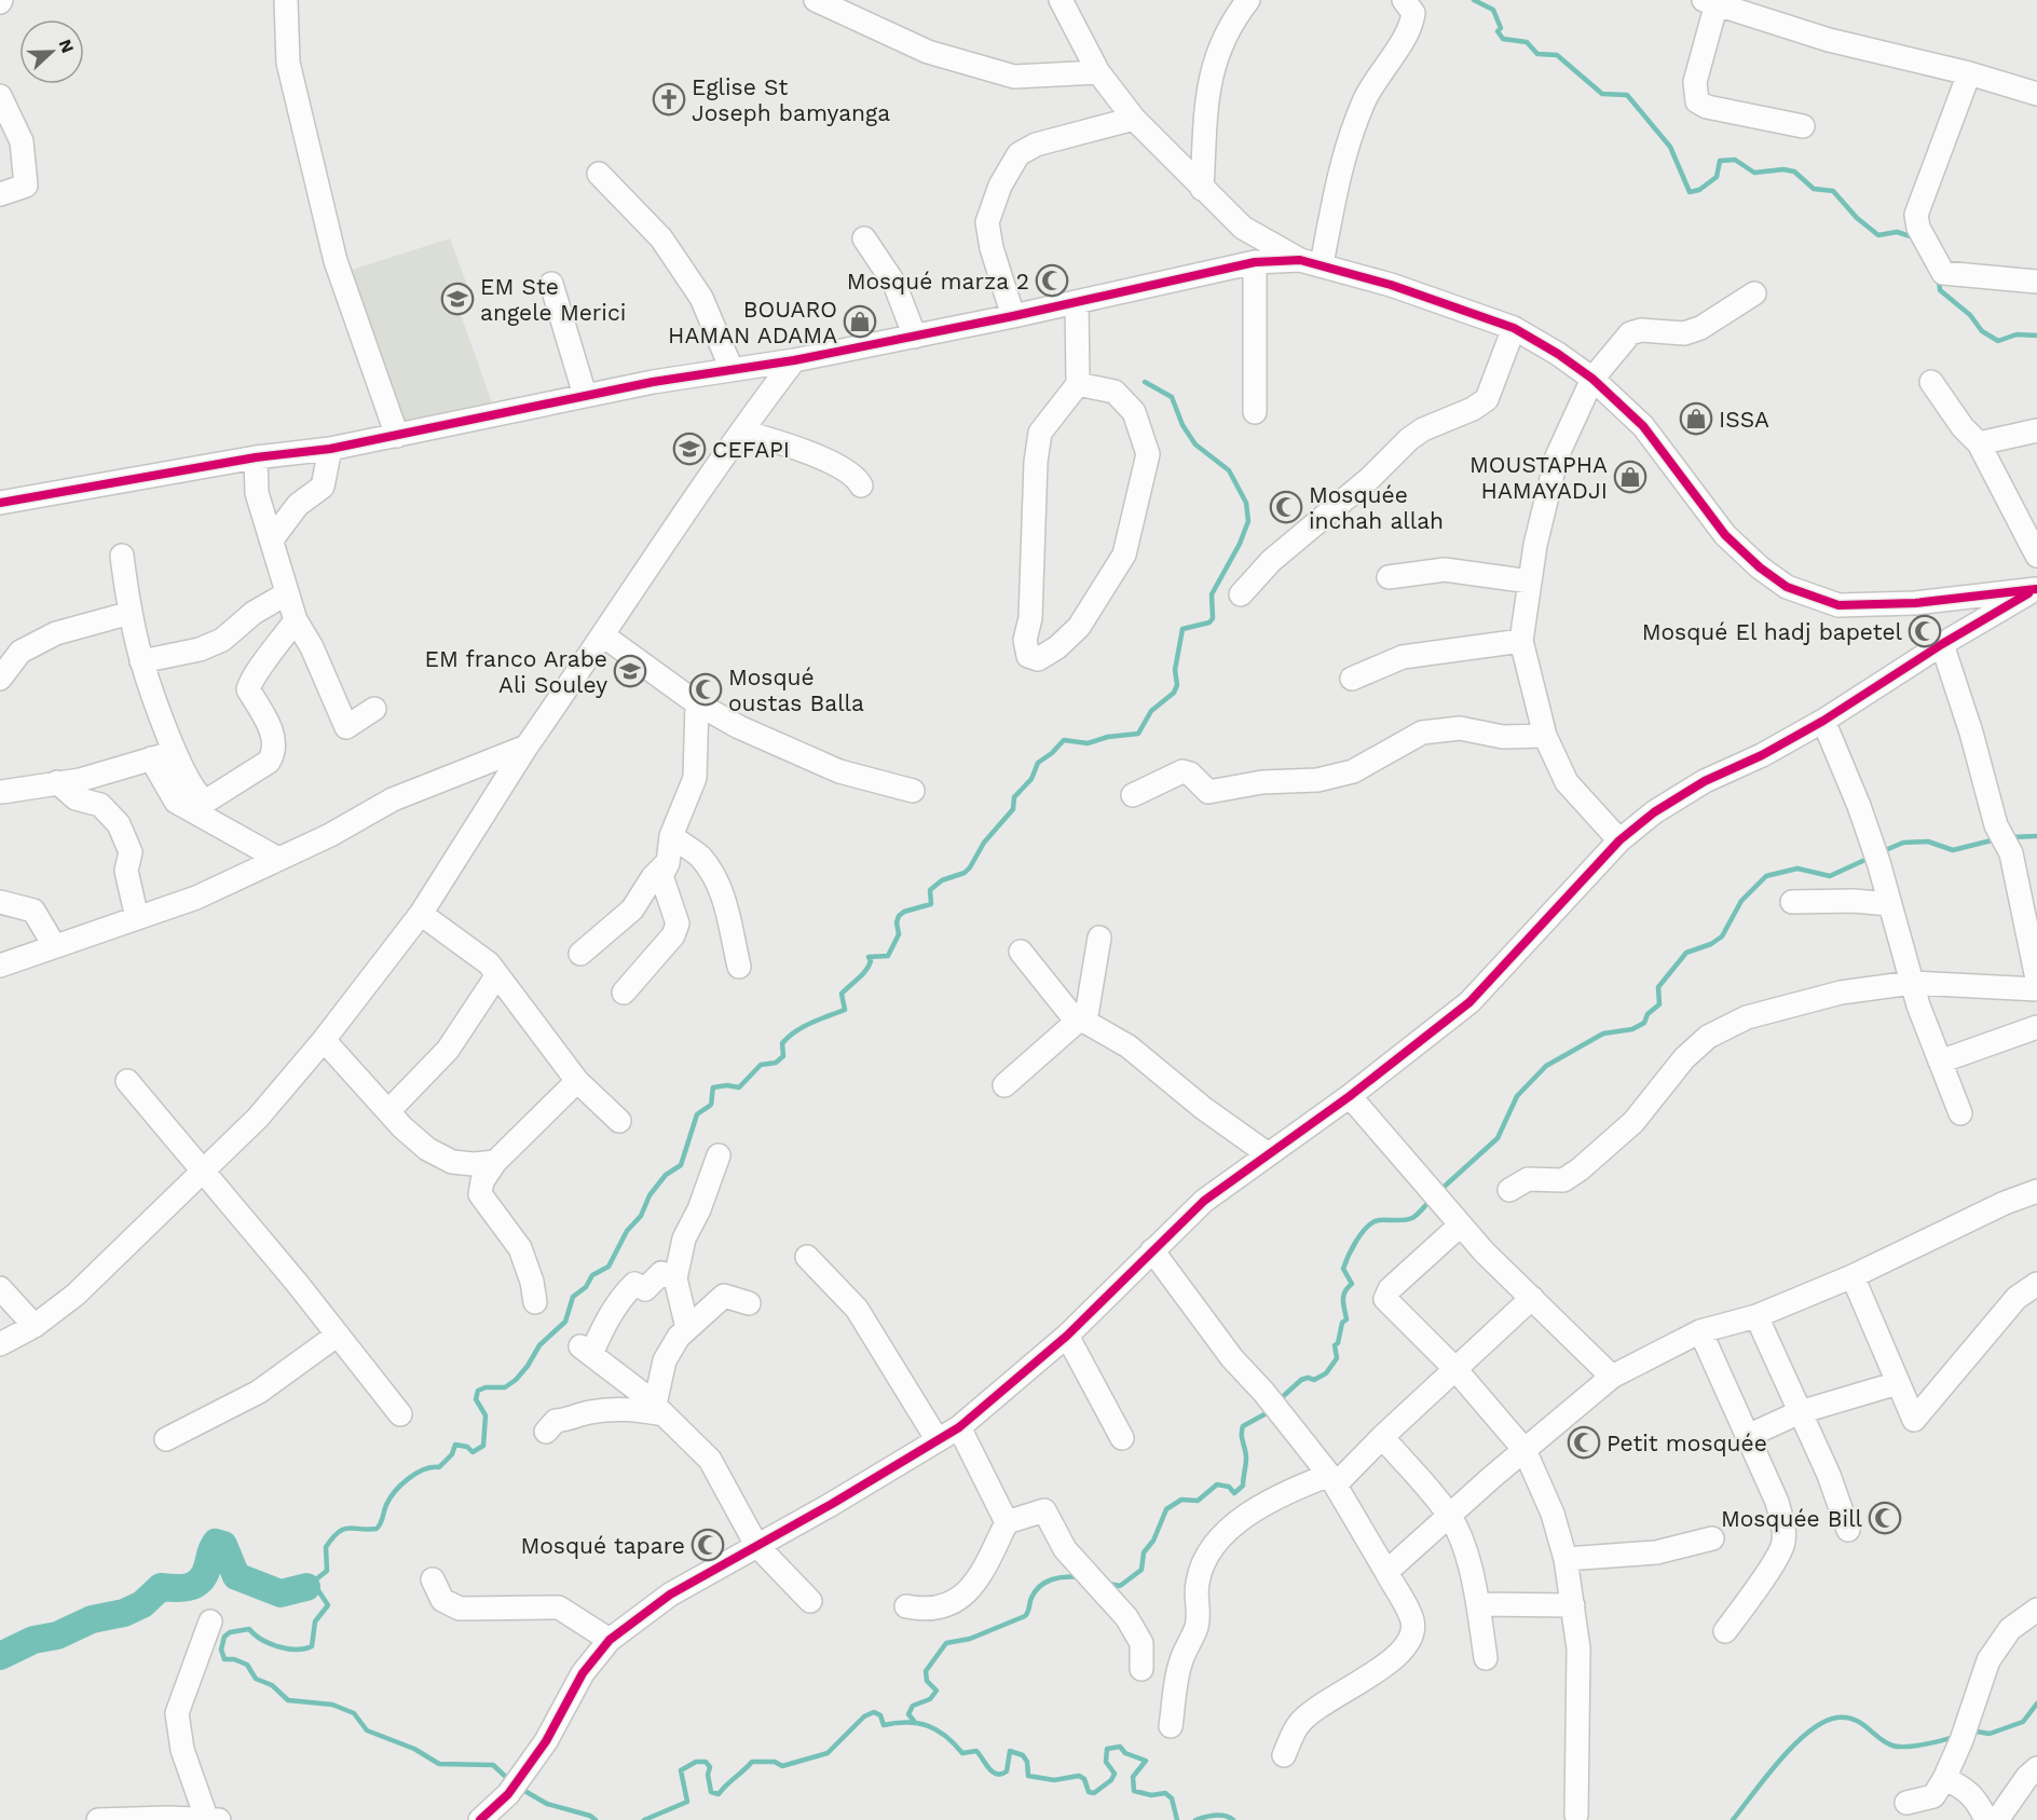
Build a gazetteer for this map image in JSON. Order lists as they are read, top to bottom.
{
  "places": {
    "church": ["Eglise St Joseph bamyanga"],
    "mosque": [
      "Mosqué marza 2",
      "Mosquée inchah allah",
      "Mosqué El hadj bapetel",
      "Mosqué oustas Balla",
      "Petit mosquée",
      "Mosquée Bill",
      "Mosqué tapare"
    ],
    "school or university": ["EM Ste angele Merici", "CEFAPI", "EM franco Arabe Ali Souley"],
    "shop": ["BOUARO HAMAN ADAMA", "ISSA", "MOUSTAPHA HAMAYADJI"]
  },
  "north": "right"
}
